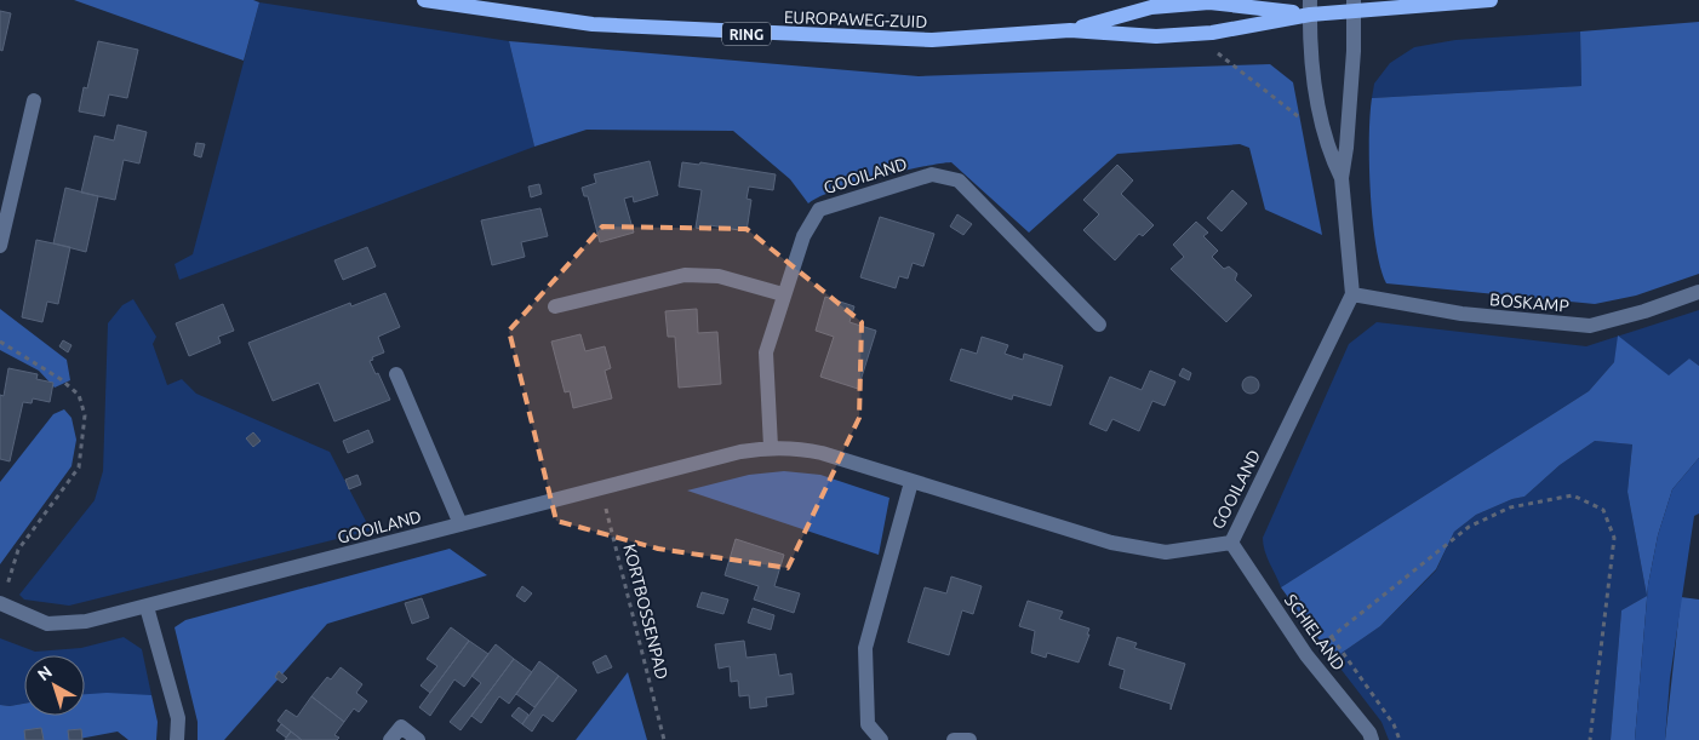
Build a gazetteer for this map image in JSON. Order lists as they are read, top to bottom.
{
  "streets": {
    "main road": ["EUROPAWEG-ZUID", "RING"],
    "street": ["GOOILAND", "BOSKAMP", "SCHIELAND"],
    "path": ["KORTBOSSENPAD"]
  },
  "crossings": [
    ["GOOILAND", "BOSKAMP"],
    ["GOOILAND", "KORTBOSSENPAD"],
    ["GOOILAND", "SCHIELAND"]
  ],
  "north": "top left"
}
